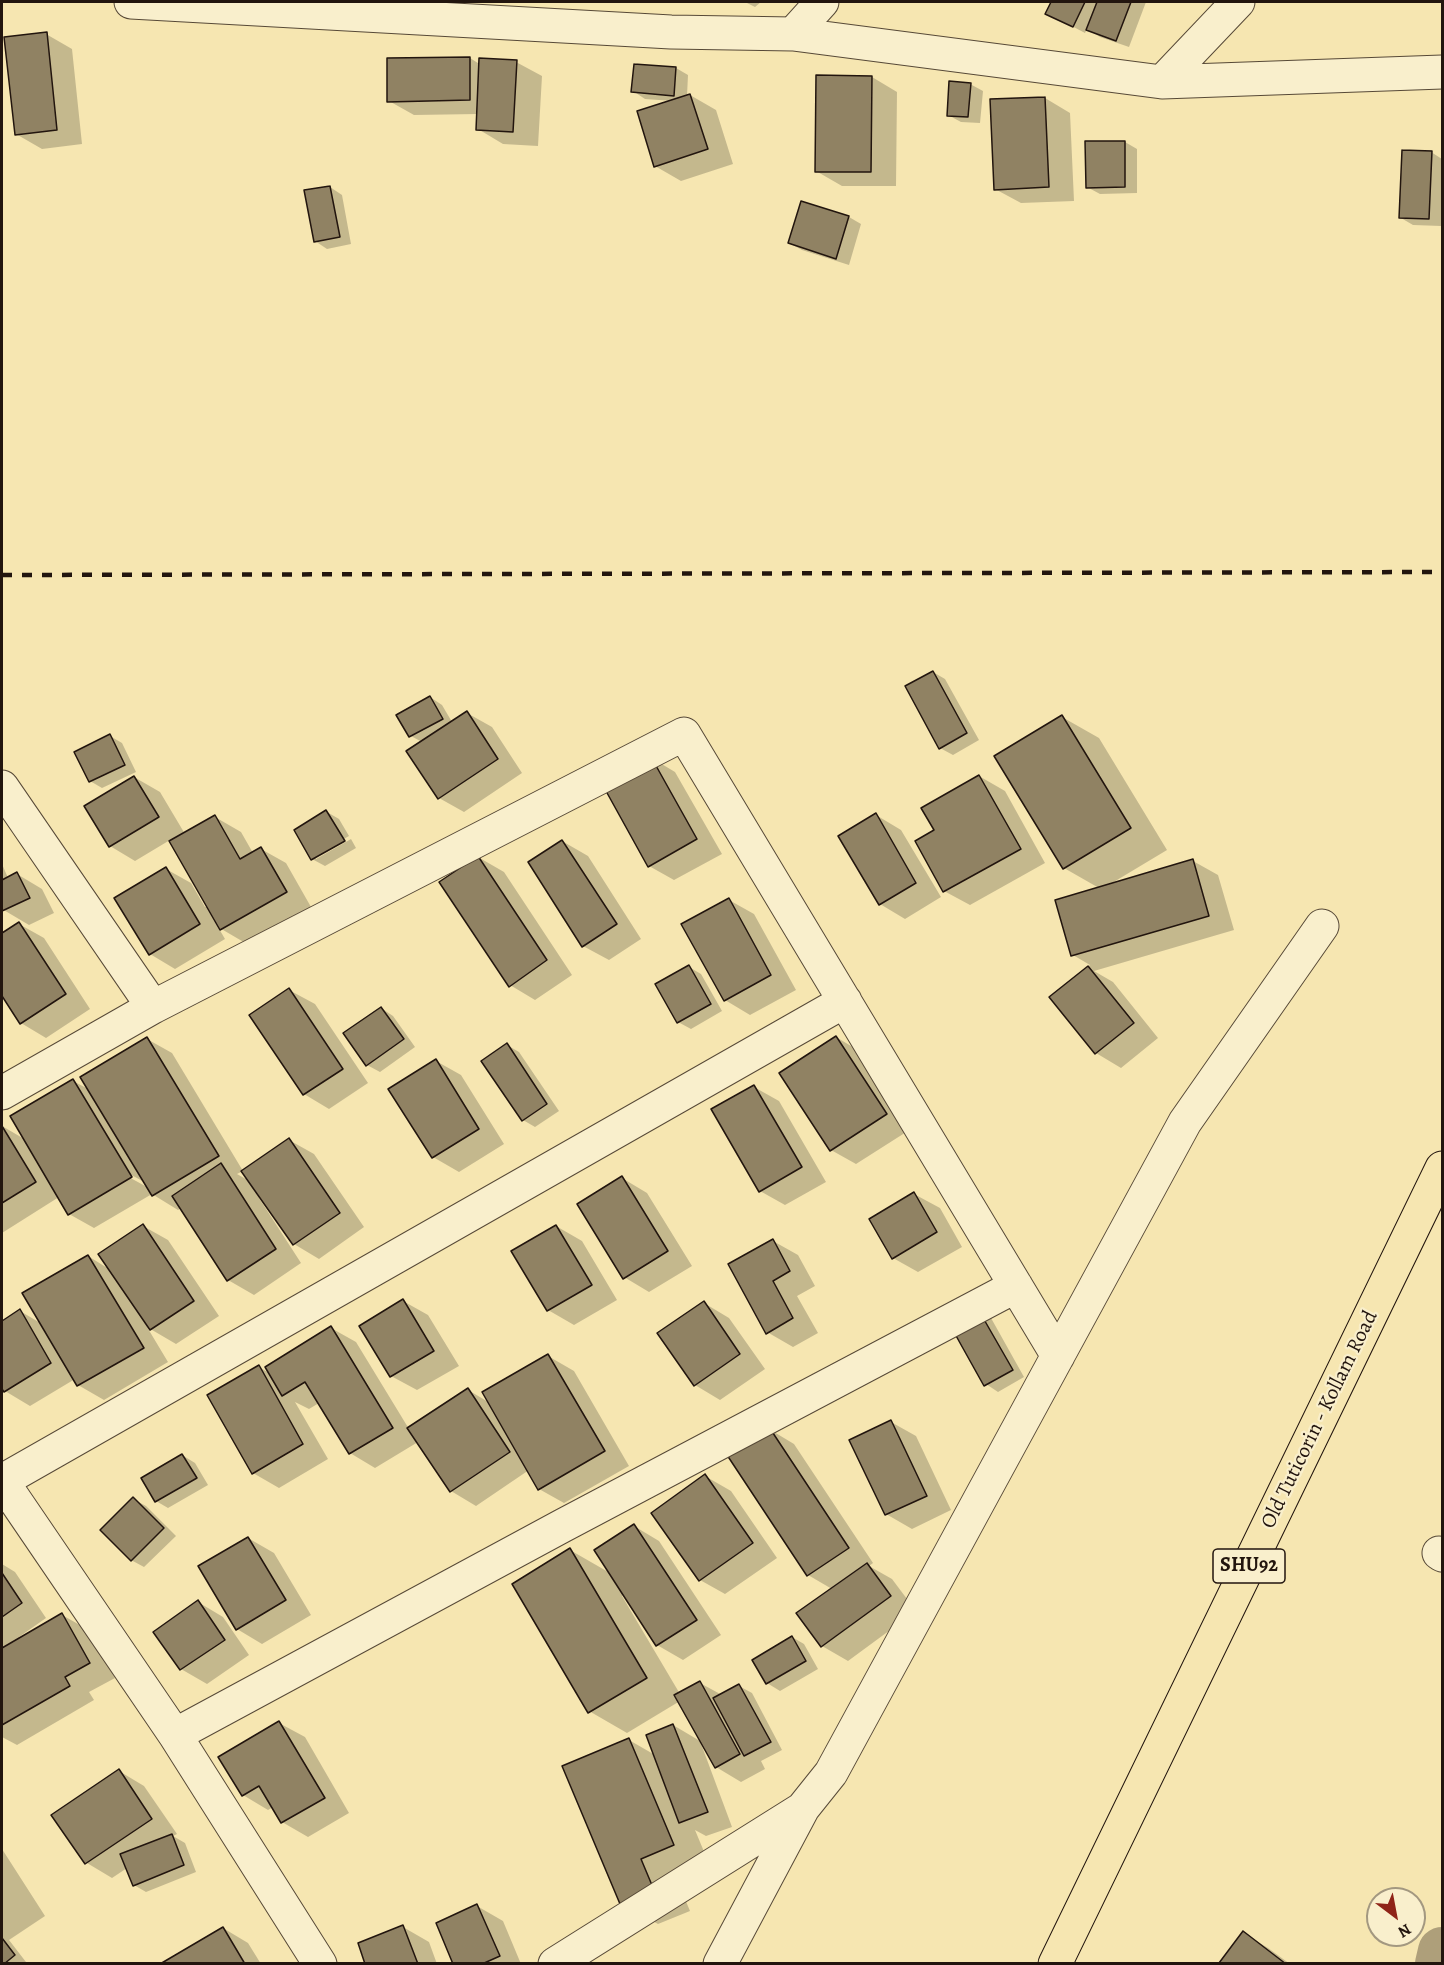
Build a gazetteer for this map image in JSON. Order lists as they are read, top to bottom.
{
  "streets": {
    "main road": ["Old Tuticorin - Kollam Road", "SHU92"]
  },
  "north": "bottom right"
}
